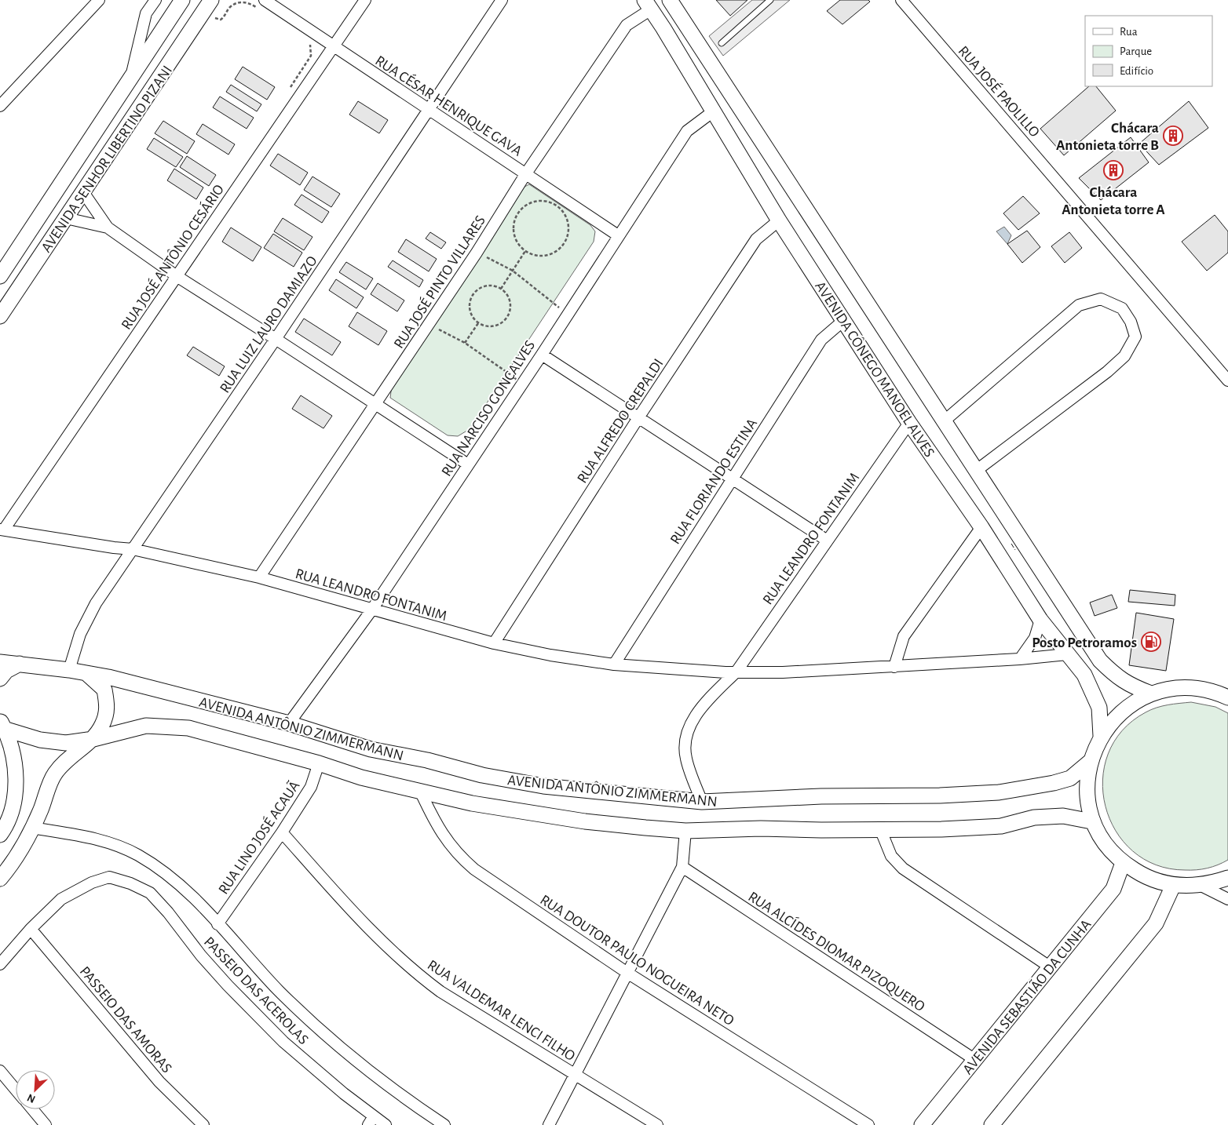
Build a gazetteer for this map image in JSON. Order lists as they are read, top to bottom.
{
  "streets": {
    "street": [
      "RUA JOSÉ PAOLILLO",
      "RUA CÉSAR HENRIQUE GAVA",
      "AVENIDA SENHOR LIBERTINO PIZANI",
      "RUA JOSÉ ANTÔNIO CESÁRIO",
      "RUA JOSÉ PINTO VILLARES",
      "RUA LUIZ LAURO DAMIAZO",
      "AVENIDA CÔNEGO MANOEL ALVES",
      "RUA NARCISO GONÇALVES",
      "RUA ALFREDO CREPALDI",
      "RUA FLORIANDO ESTINA",
      "RUA LEANDRO FONTANIM",
      "AVENIDA ANTÔNIO ZIMMERMANN",
      "RUA LINO JOSÉ ACAUÃ",
      "RUA ALCÍDES DIOMAR PIZOQUERO",
      "RUA DOUTOR PAULO NOGUEIRA NETO",
      "PASSEIO DAS ACEROLAS",
      "AVENIDA SEBASTIÃO DA CUNHA",
      "RUA VALDEMAR LENCI FILHO",
      "PASSEIO DAS AMORAS"
    ]
  },
  "crossings": [
    ["RUA CÉSAR HENRIQUE GAVA", "RUA JOSÉ ANTÔNIO CESÁRIO"],
    ["RUA CÉSAR HENRIQUE GAVA", "RUA JOSÉ PINTO VILLARES"],
    ["RUA CÉSAR HENRIQUE GAVA", "RUA LUIZ LAURO DAMIAZO"],
    ["RUA CÉSAR HENRIQUE GAVA", "RUA NARCISO GONÇALVES"],
    ["RUA JOSÉ ANTÔNIO CESÁRIO", "RUA LEANDRO FONTANIM"],
    ["RUA JOSÉ PINTO VILLARES", "AVENIDA CÔNEGO MANOEL ALVES"],
    ["RUA JOSÉ PINTO VILLARES", "RUA LEANDRO FONTANIM"],
    ["RUA LUIZ LAURO DAMIAZO", "RUA LEANDRO FONTANIM"],
    ["RUA LUIZ LAURO DAMIAZO", "AVENIDA ANTÔNIO ZIMMERMANN"],
    ["AVENIDA CÔNEGO MANOEL ALVES", "RUA NARCISO GONÇALVES"],
    ["AVENIDA CÔNEGO MANOEL ALVES", "RUA ALFREDO CREPALDI"],
    ["AVENIDA CÔNEGO MANOEL ALVES", "RUA FLORIANDO ESTINA"],
    ["AVENIDA CÔNEGO MANOEL ALVES", "RUA LEANDRO FONTANIM"],
    ["RUA NARCISO GONÇALVES", "RUA LEANDRO FONTANIM"],
    ["RUA NARCISO GONÇALVES", "AVENIDA ANTÔNIO ZIMMERMANN"],
    ["RUA ALFREDO CREPALDI", "RUA LEANDRO FONTANIM"],
    ["RUA FLORIANDO ESTINA", "RUA LEANDRO FONTANIM"],
    ["RUA LEANDRO FONTANIM", "AVENIDA ANTÔNIO ZIMMERMANN"],
    ["AVENIDA ANTÔNIO ZIMMERMANN", "RUA LINO JOSÉ ACAUÃ"],
    ["AVENIDA ANTÔNIO ZIMMERMANN", "RUA DOUTOR PAULO NOGUEIRA NETO"],
    ["RUA LINO JOSÉ ACAUÃ", "RUA VALDEMAR LENCI FILHO"],
    ["RUA ALCÍDES DIOMAR PIZOQUERO", "AVENIDA SEBASTIÃO DA CUNHA"],
    ["PASSEIO DAS ACEROLAS", "PASSEIO DAS AMORAS"]
  ],
  "places": {
    "building": ["Chácara Antonieta torre B", "Chácara Antonieta torre A"],
    "fuel station": ["Posto Petroramos"]
  },
  "legend": ["Rua", "Parque", "Edifício"],
  "north": "bottom left"
}
